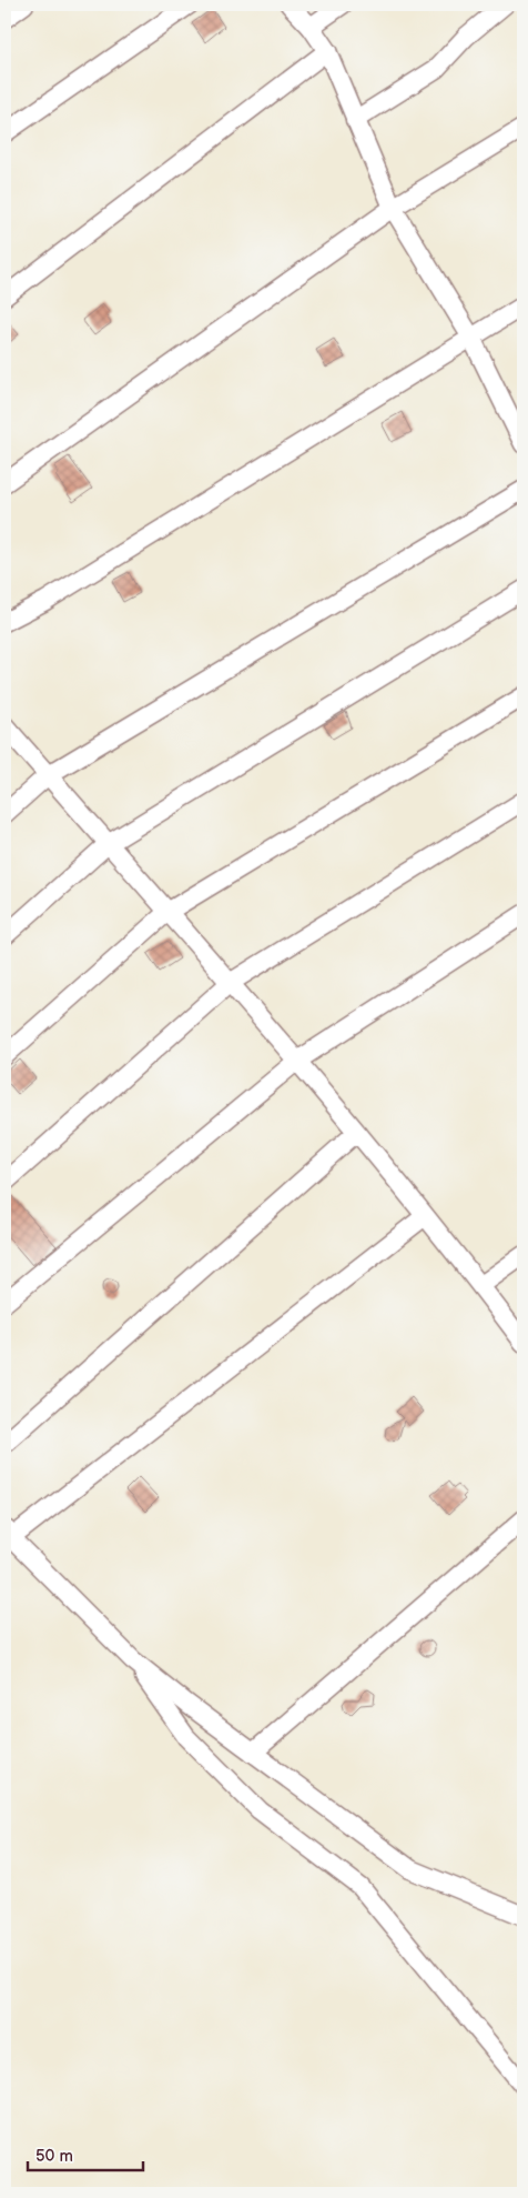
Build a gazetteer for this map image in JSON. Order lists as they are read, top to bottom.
{
  "scale_bar": "50 m"
}
